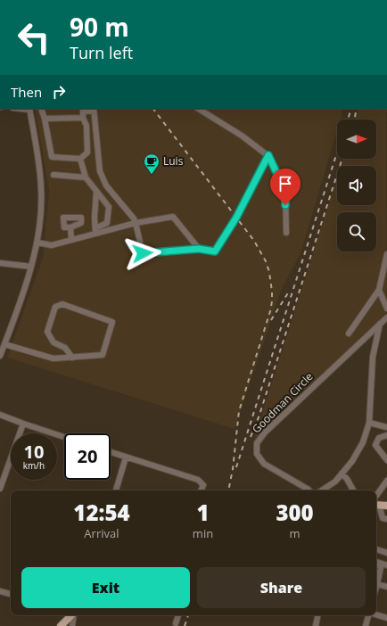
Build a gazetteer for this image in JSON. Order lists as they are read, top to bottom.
{
  "streets": {
    "street": ["Goodman Circle"]
  },
  "places": {
    "cafe": ["Luis"]
  },
  "north": "right",
  "page": {
    "turn": ["90 m", "Turn left"],
    "then": "Then",
    "speed": "10 km/h",
    "limit": "20",
    "eta": [
      "12:54",
      "Arrival",
      "1",
      "min",
      "300",
      "m"
    ],
    "buttons": ["Exit", "Share"]
  }
}
